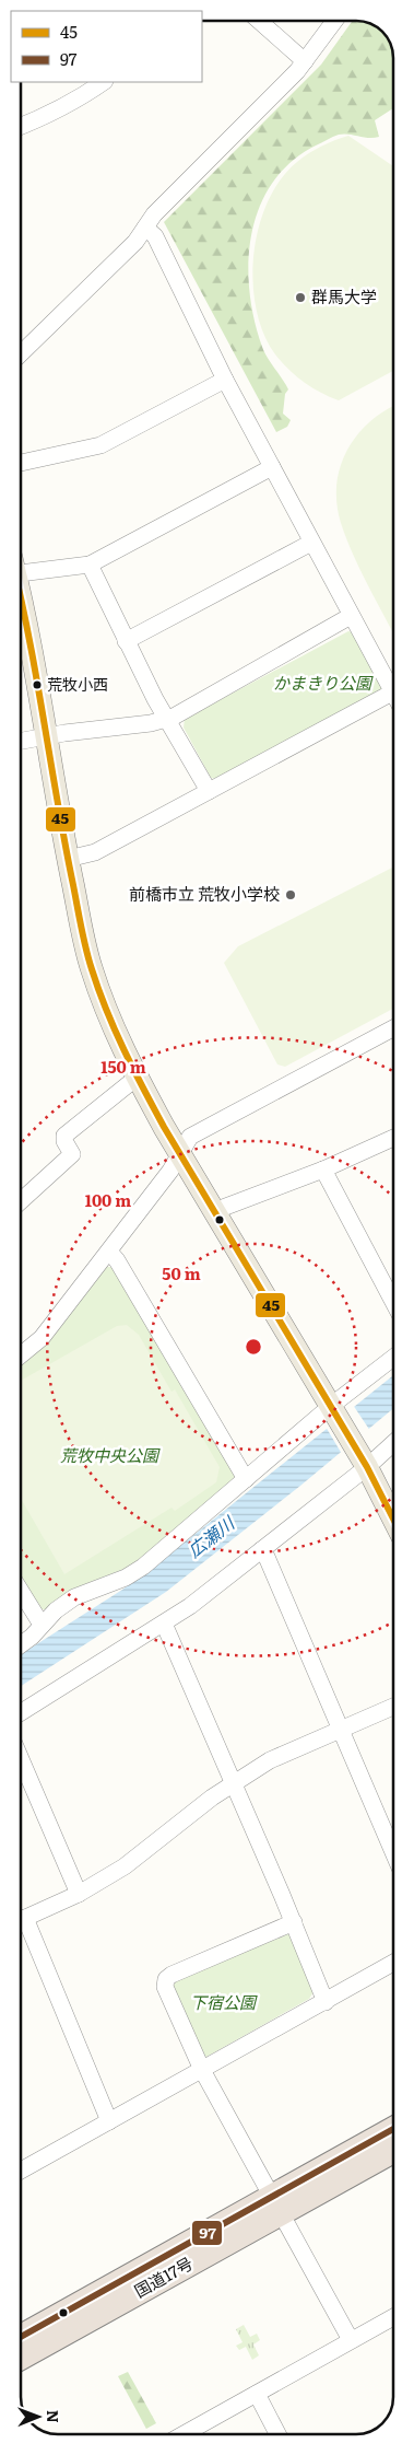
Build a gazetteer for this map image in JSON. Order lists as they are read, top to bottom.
{
  "streets": {
    "highway": ["国道17号"]
  },
  "water": ["広瀬川"],
  "parks": ["かまきり公園", "荒牧中央公園", "下宿公園"],
  "places": ["群馬大学", "荒牧小西", "前橋市立 荒牧小学校"],
  "lines": ["transit line 45", "transit line 97"],
  "legend": ["45", "97"],
  "north": "right",
  "rings": ["150 m", "100 m", "50 m"]
}
